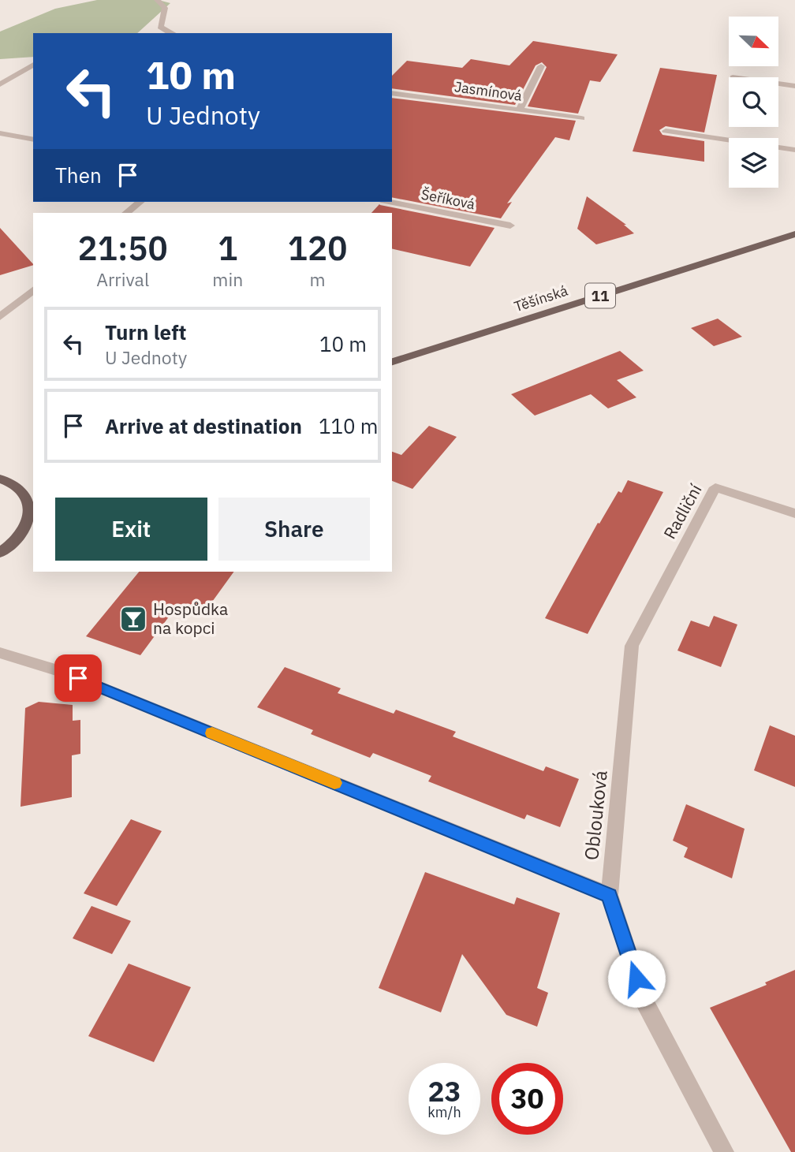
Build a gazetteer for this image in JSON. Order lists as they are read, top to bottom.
{
  "streets": {
    "main road": ["11", "Těšínská"],
    "street": [
      "Jasmínová",
      "Šeříková",
      "Radliční",
      "Oblouková"
    ]
  },
  "crossings": [
    ["Radliční", "Oblouková"]
  ],
  "places": {
    "bar": ["Hospůdka na kopci"]
  },
  "north": "bottom right",
  "page": {
    "turn": ["10 m", "U Jednoty"],
    "then": "Then",
    "eta": [
      "21:50",
      "Arrival",
      "1",
      "min",
      "120",
      "m"
    ],
    "list": [
      {
        "name": "Turn left",
        "note": "U Jednoty",
        "value": "10 m"
      },
      {
        "name": "Arrive at destination",
        "value": "110 m"
      }
    ],
    "buttons": ["Exit", "Share"],
    "speed": "23 km/h",
    "limit": "30"
  }
}
